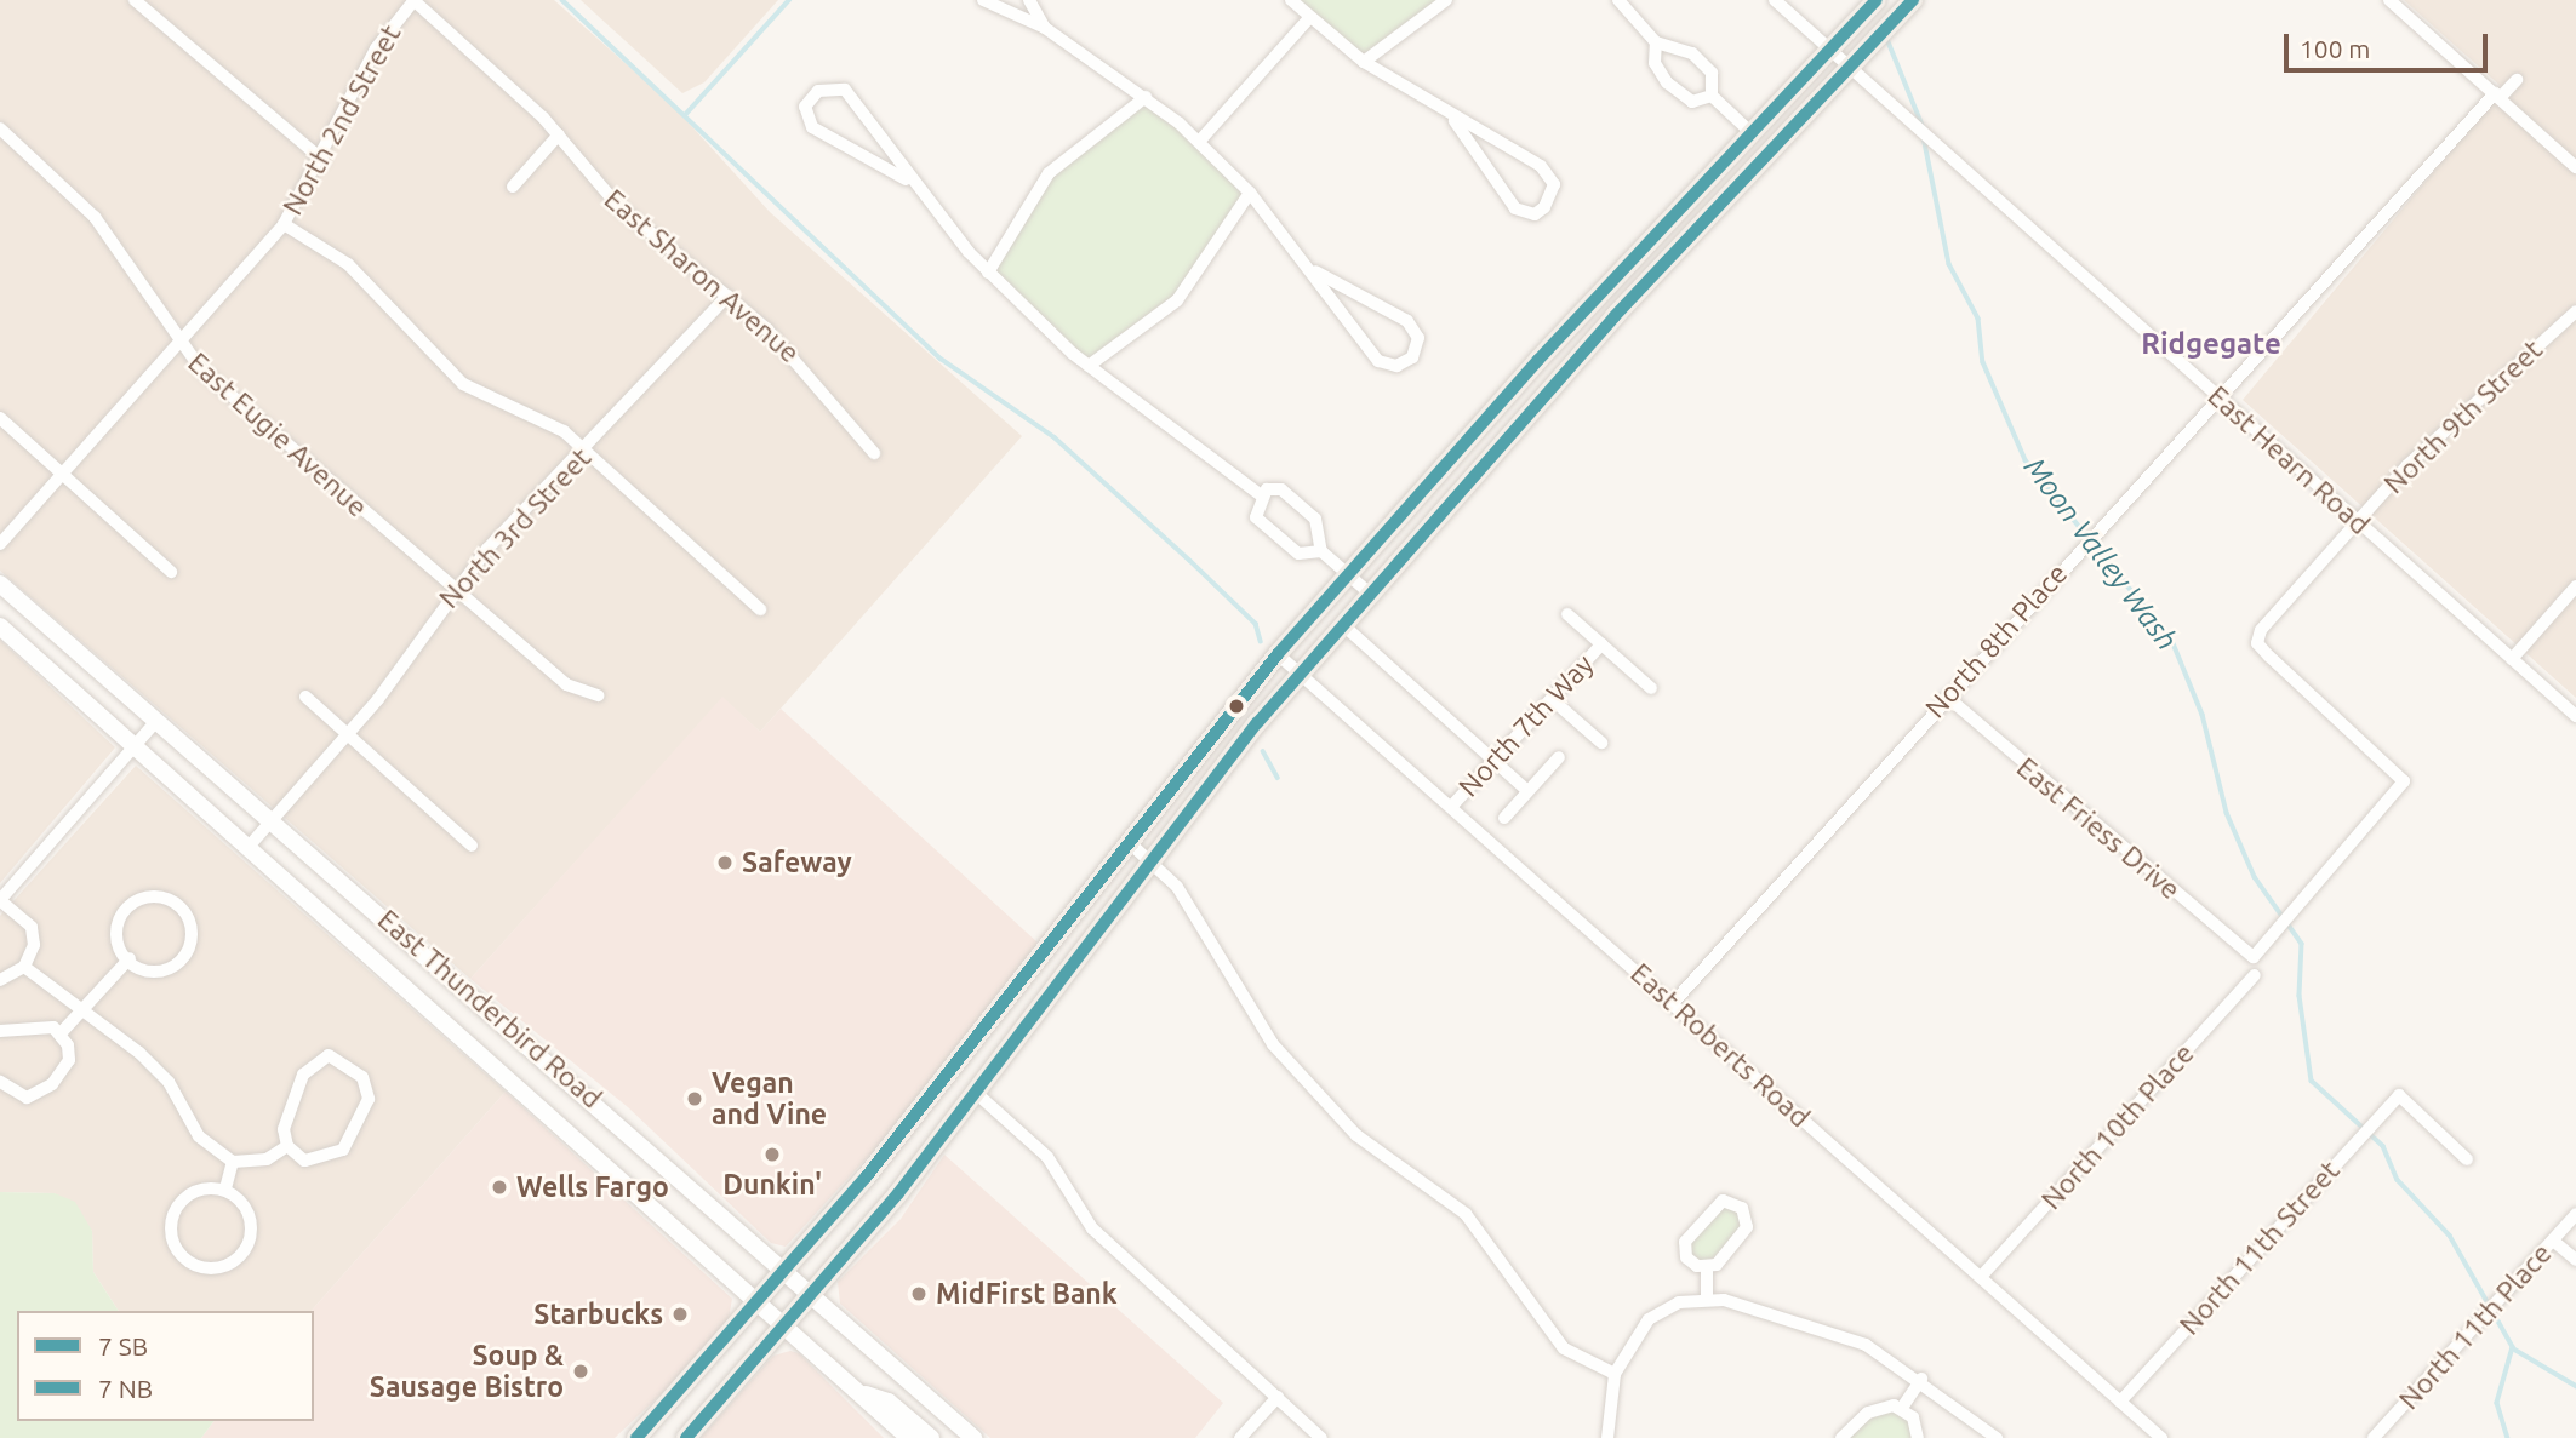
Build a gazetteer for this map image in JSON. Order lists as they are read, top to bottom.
{
  "streets": {
    "main road": ["East Thunderbird Road"],
    "street": [
      "North 2nd Street",
      "East Sharon Avenue",
      "North 9th Street",
      "East Eugie Avenue",
      "East Hearn Road",
      "North 3rd Street",
      "North 8th Place",
      "North 7th Way",
      "East Friess Drive",
      "East Roberts Road",
      "North 10th Place",
      "North 11th Street",
      "North 11th Place"
    ]
  },
  "crossings": [
    ["North 2nd Street", "East Sharon Avenue"],
    ["North 2nd Street", "East Eugie Avenue"],
    ["East Sharon Avenue", "North 3rd Street"],
    ["North 9th Street", "East Hearn Road"],
    ["North 9th Street", "East Friess Drive"],
    ["East Eugie Avenue", "North 3rd Street"],
    ["East Hearn Road", "North 8th Place"],
    ["North 3rd Street", "East Thunderbird Road"],
    ["North 8th Place", "East Friess Drive"],
    ["North 8th Place", "East Roberts Road"],
    ["North 7th Way", "East Roberts Road"],
    ["East Roberts Road", "North 10th Place"],
    ["East Roberts Road", "North 11th Street"]
  ],
  "districts": ["Ridgegate"],
  "water": ["Moon Valley Wash"],
  "places": [
    "Safeway",
    "Vegan and Vine",
    "Dunkin'",
    "Wells Fargo",
    "MidFirst Bank",
    "Starbucks",
    "Soup & Sausage Bistro"
  ],
  "legend": ["7 SB", "7 NB"],
  "scale_bar": "100 m"
}
